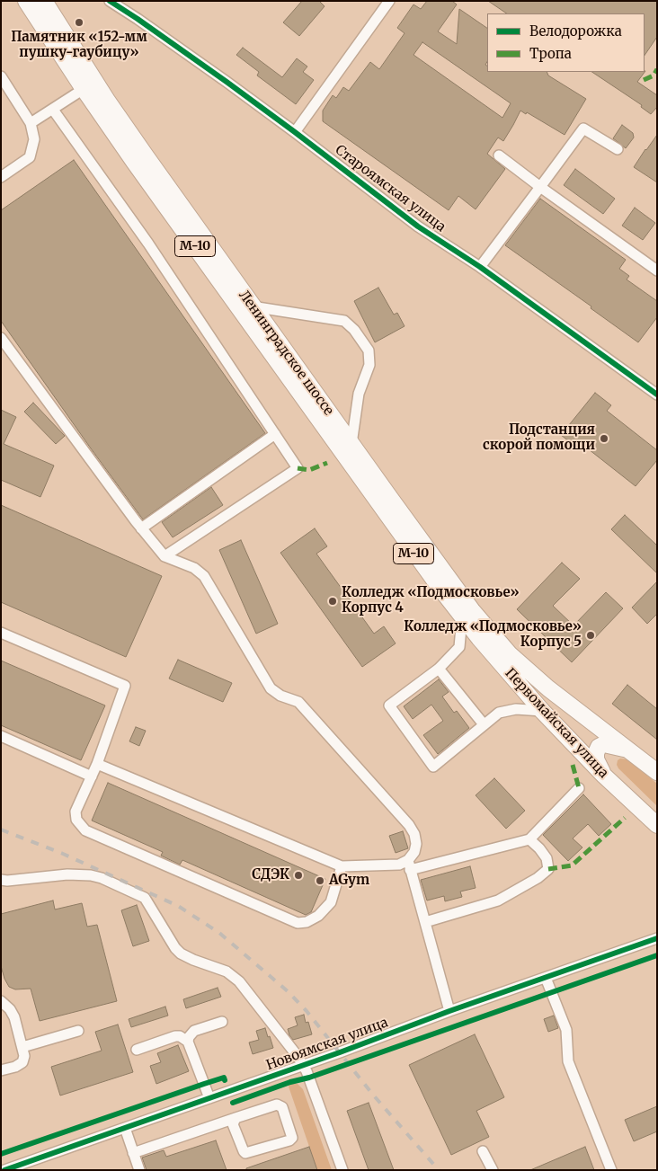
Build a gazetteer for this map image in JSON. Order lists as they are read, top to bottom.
{
  "streets": {
    "highway": ["М-10", "Ленинградское шоссе", "Первомайская улица"],
    "street": ["Староямская улица", "Новоямская улица"]
  },
  "crossings": [
    ["Ленинградское шоссе", "Первомайская улица"]
  ],
  "places": [
    "Памятник «152-мм пушку-гаубицу»",
    "Подстанция скорой помощи",
    "Колледж «Подмосковье» Корпус 4",
    "Колледж «Подмосковье» Корпус 5",
    "СДЭК",
    "AGym"
  ],
  "legend": ["Велодорожка", "Тропа"]
}
